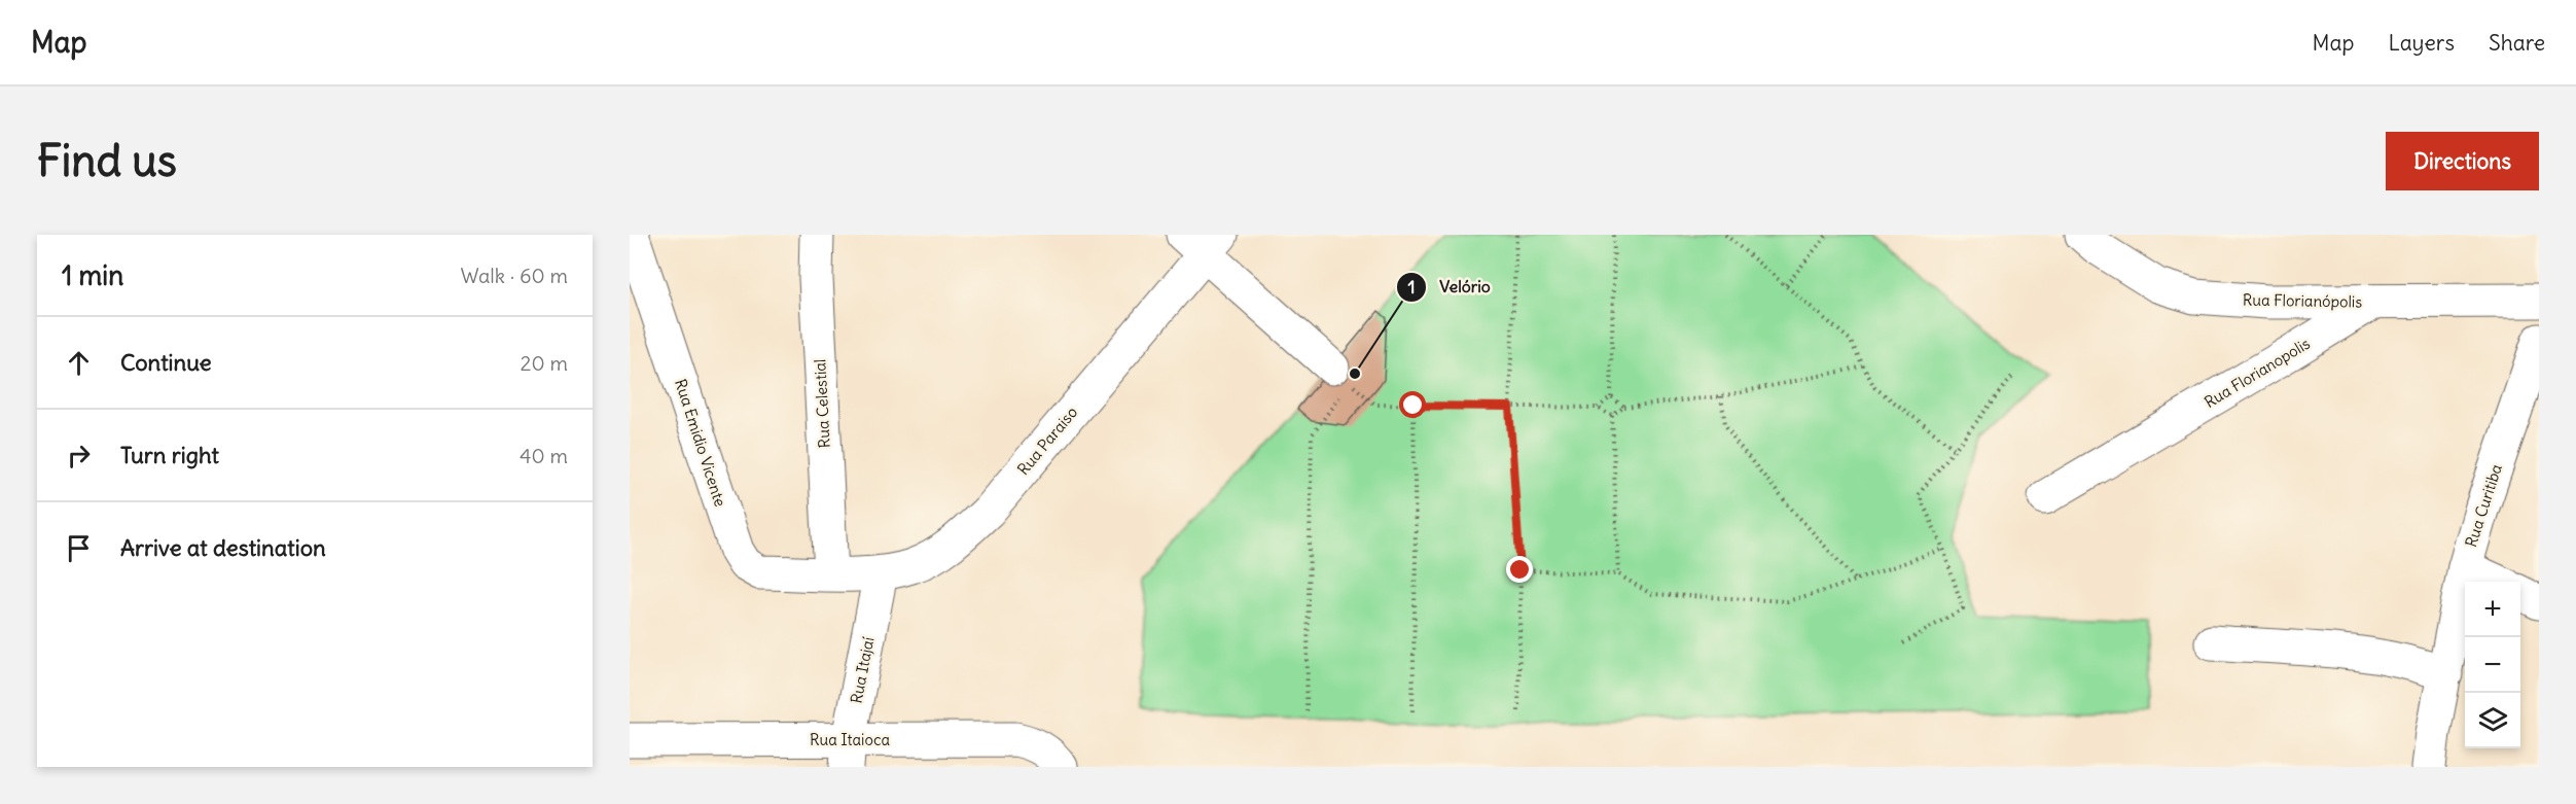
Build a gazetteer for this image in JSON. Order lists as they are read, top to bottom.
{
  "streets": {
    "street": [
      "Rua Florianópolis",
      "Rua Florianopolis",
      "Rua Celestial",
      "Rua Paraiso",
      "Rua Emidio Vicente",
      "Rua Curitiba",
      "Rua Itajaí",
      "Rua Itaioca"
    ]
  },
  "crossings": [
    ["Rua Florianópolis", "Rua Florianopolis"],
    ["Rua Celestial", "Rua Paraiso"],
    ["Rua Celestial", "Rua Emidio Vicente"],
    ["Rua Paraiso", "Rua Emidio Vicente"],
    ["Rua Paraiso", "Rua Itajaí"],
    ["Rua Itajaí", "Rua Itaioca"]
  ],
  "places": ["Velório"],
  "page": {
    "header": "Map",
    "nav": ["Map", "Layers", "Share"],
    "buttons": "Directions",
    "title": "Find us",
    "heading": ["1 min", "Walk · 60 m"],
    "list": [
      ["Continue", "20 m"],
      ["Turn right", "40 m"],
      "Arrive at destination"
    ],
    "map_buttons": ["+", "−"]
  }
}
